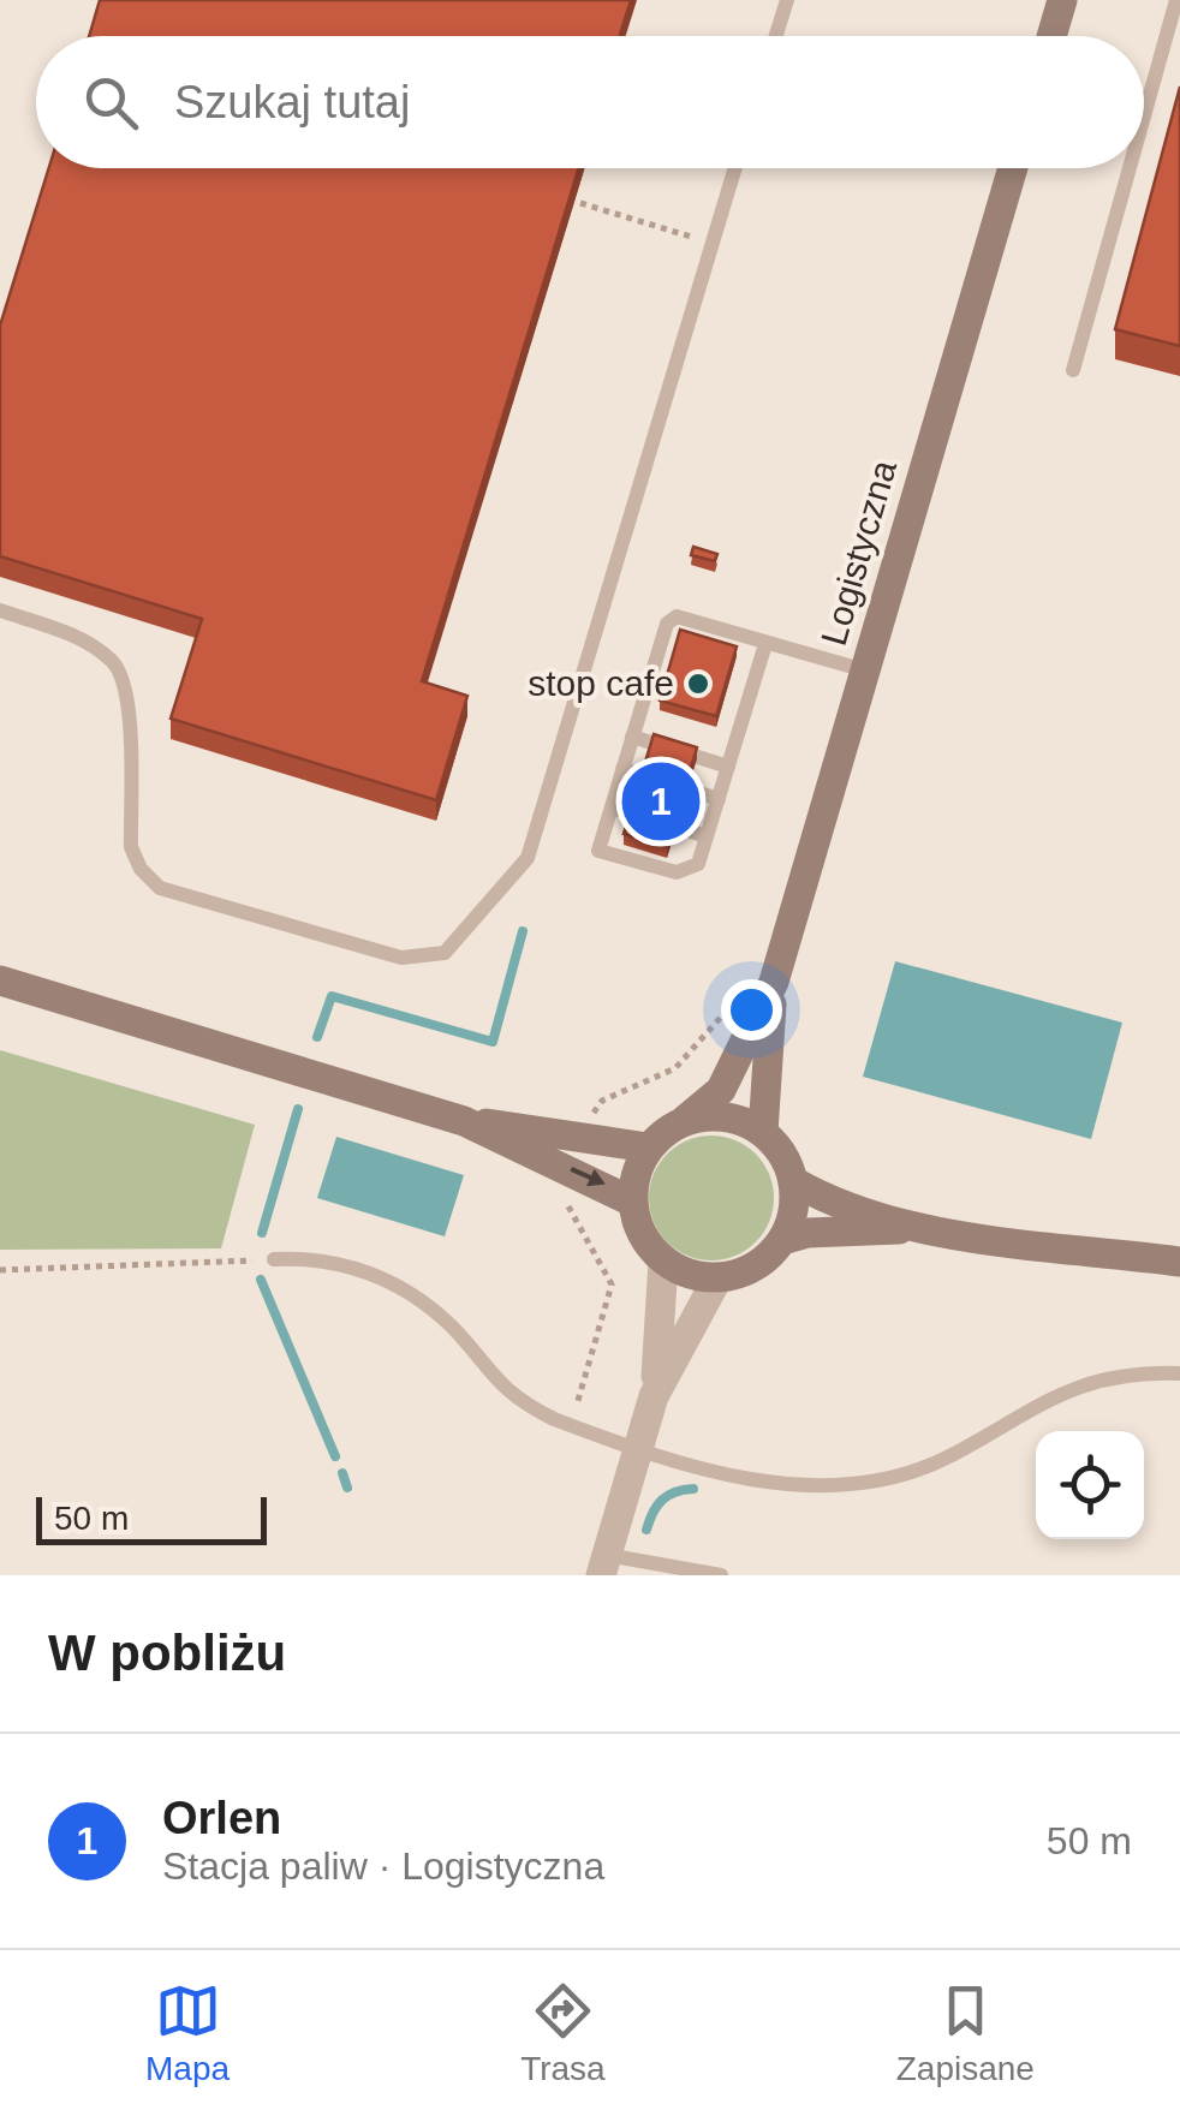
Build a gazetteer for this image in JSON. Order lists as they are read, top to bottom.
{
  "streets": {
    "main road": ["Logistyczna"]
  },
  "places": ["stop cafe"],
  "scale_bar": "50 m",
  "page": {
    "search": "Szukaj tutaj",
    "pins": "1",
    "scale": "50 m",
    "heading": "W pobliżu",
    "list": [
      {
        "mark": "1",
        "name": "Orlen",
        "note": "Stacja paliw · Logistyczna",
        "value": "50 m"
      }
    ],
    "nav": ["Mapa", "Trasa", "Zapisane"]
  }
}
